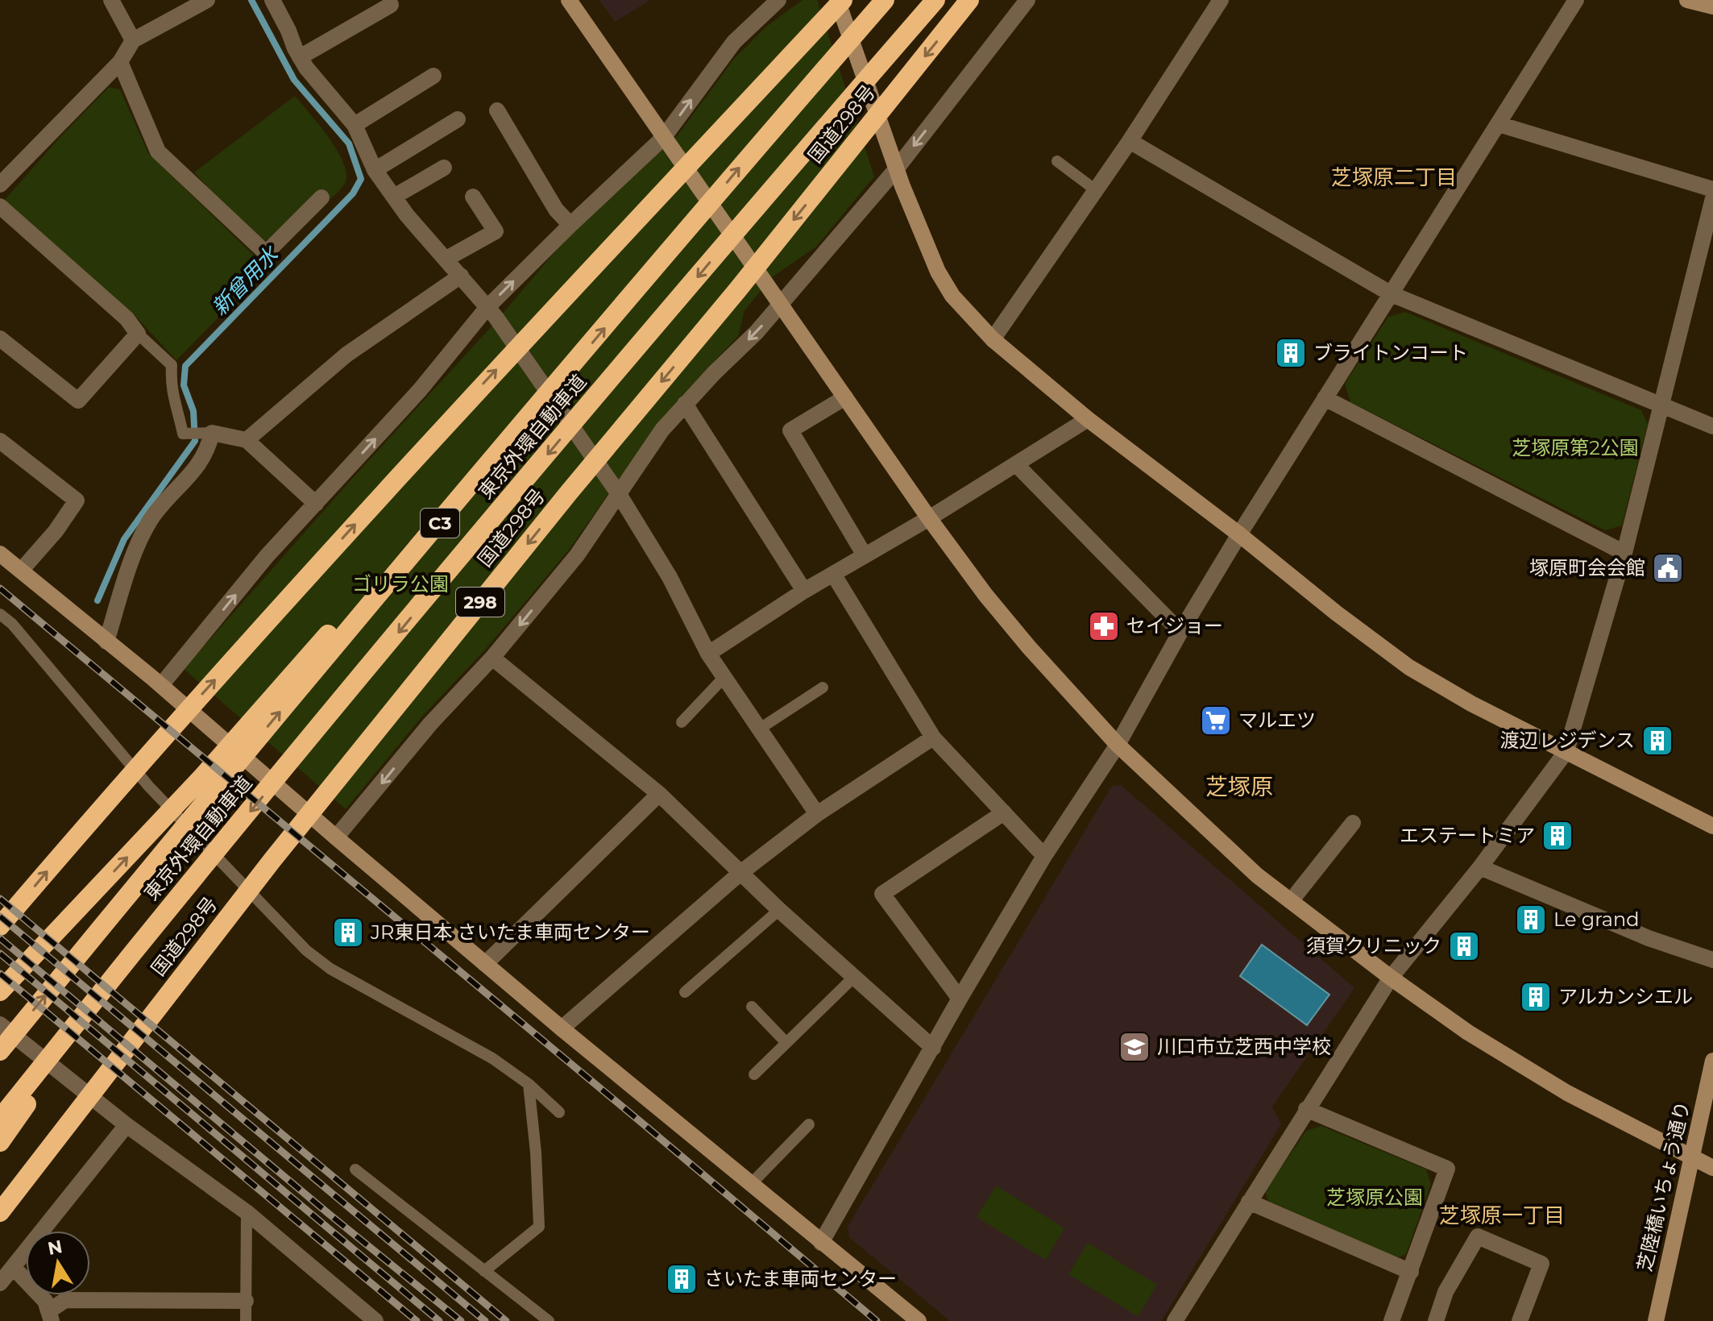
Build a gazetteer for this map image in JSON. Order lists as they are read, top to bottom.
{
  "streets": {
    "highway": [
      "国道298号",
      "東京外環自動車道",
      "C3",
      "298"
    ],
    "street": ["芝陸橋いちょう通り"]
  },
  "districts": ["芝塚原二丁目", "芝塚原", "芝塚原一丁目"],
  "water": ["新曾用水"],
  "parks": ["芝塚原第2公園", "ゴリラ公園", "芝塚原公園"],
  "places": {
    "building": [
      "ブライトンコート",
      "渡辺レジデンス",
      "エステートミア",
      "Le grand",
      "JR東日本 さいたま車両センター",
      "須賀クリニック",
      "アルカンシエル",
      "さいたま車両センター"
    ],
    "public building": ["塚原町会会館"],
    "pharmacy": ["セイジョー"],
    "supermarket": ["マルエツ"],
    "school or university": ["川口市立芝西中学校"]
  },
  "north": "top"
}
